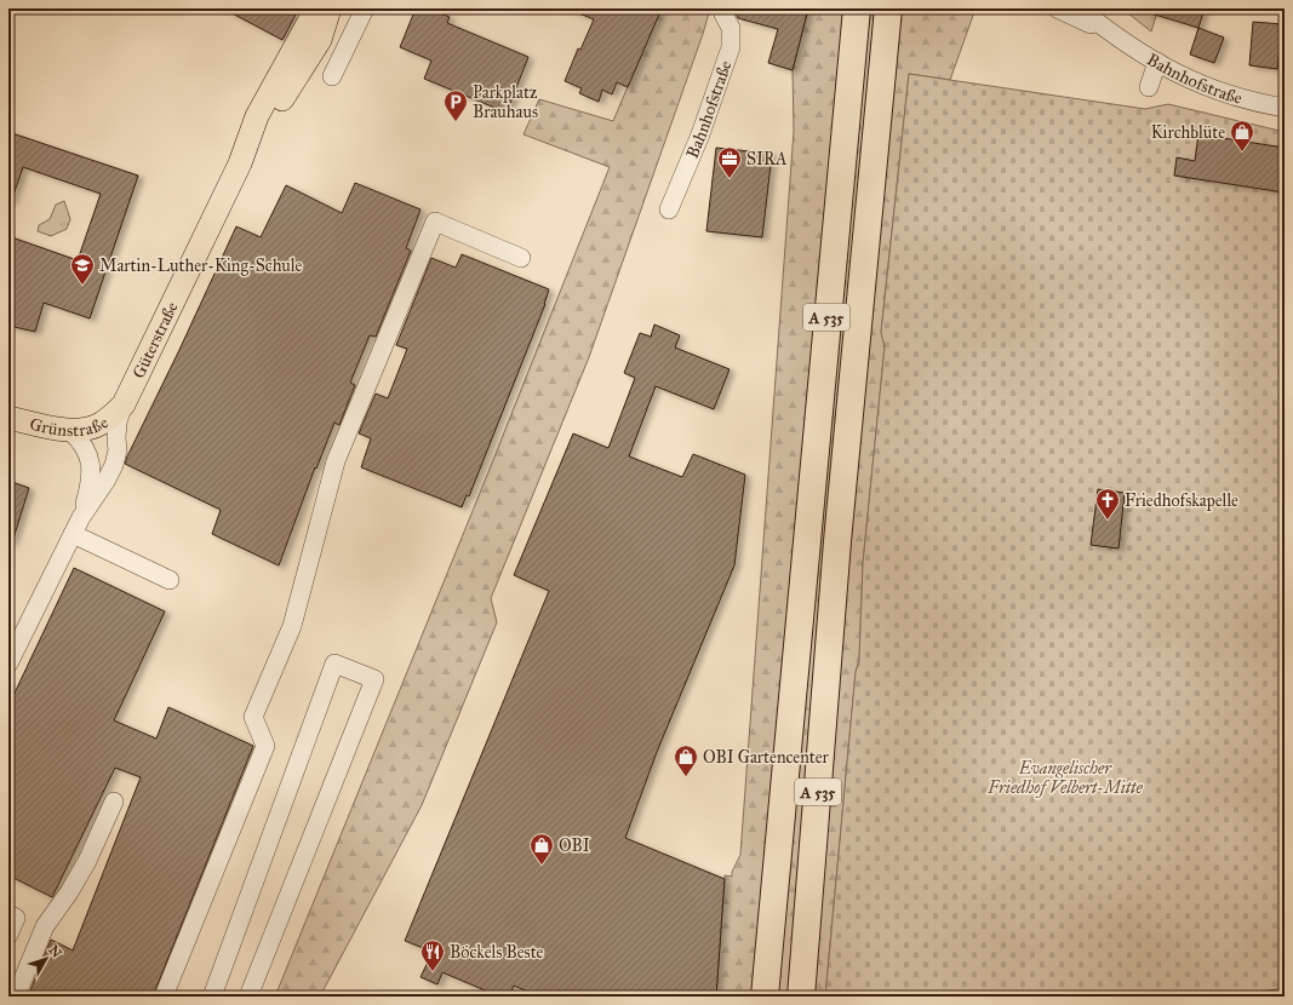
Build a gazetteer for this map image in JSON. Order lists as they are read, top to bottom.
{
  "streets": {
    "highway": ["A 535"],
    "main road": ["Güterstraße", "Grünstraße"],
    "street": ["Bahnhofstraße"]
  },
  "crossings": [
    ["Güterstraße", "Grünstraße"]
  ],
  "parks": ["Evangelischer Friedhof Velbert-Mitte"],
  "places": {
    "parking": ["Parkplatz Brauhaus"],
    "shop": ["Kirchblüte", "OBI Gartencenter", "OBI"],
    "office": ["SIRA"],
    "school or university": ["Martin-Luther-King-Schule"],
    "church": ["Friedhofskapelle"],
    "restaurant": ["Böckels Beste"]
  },
  "north": "top right"
}
